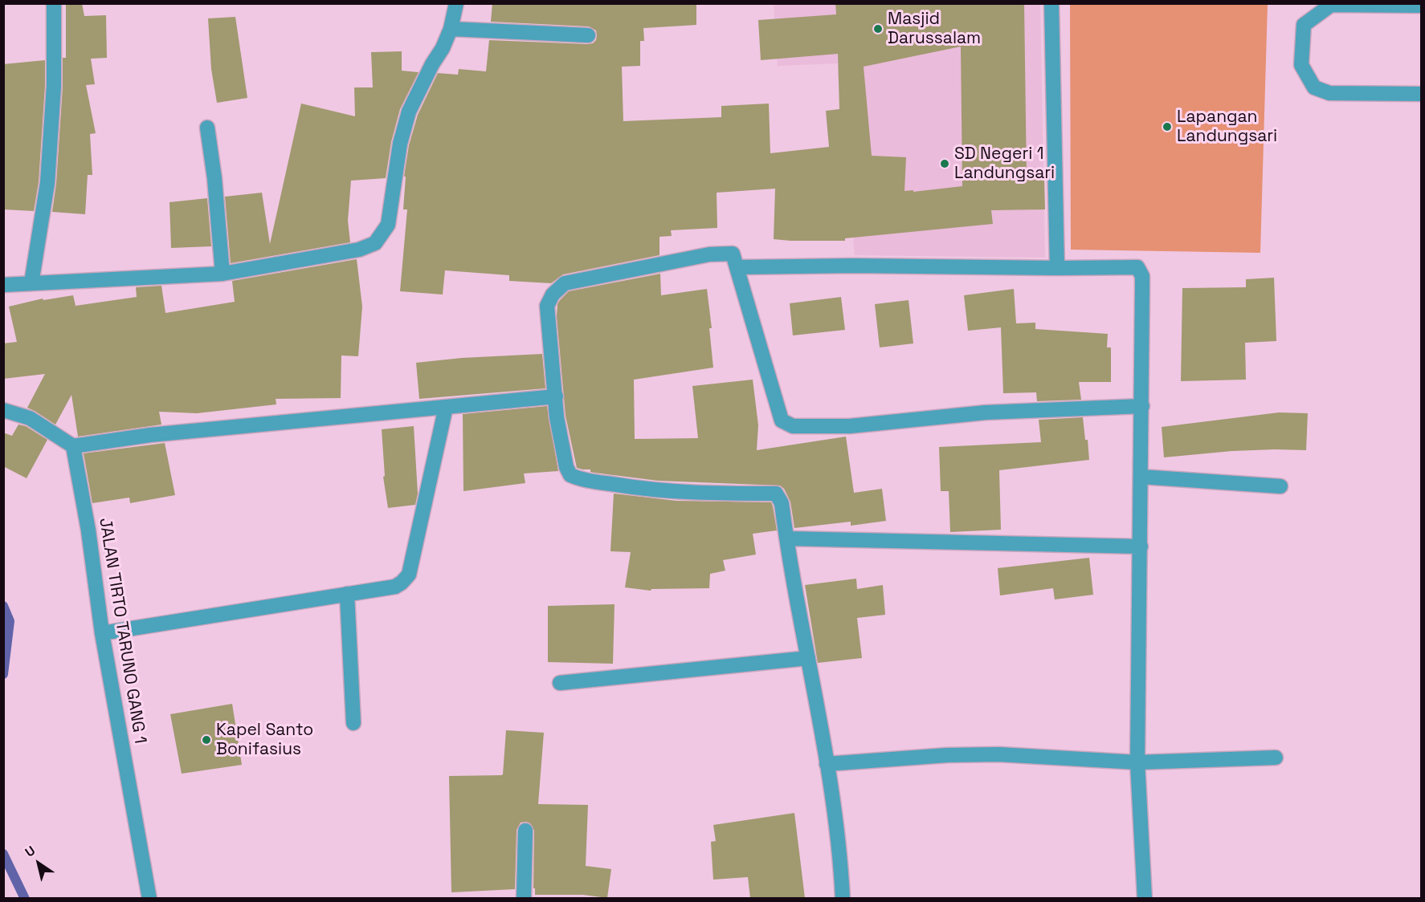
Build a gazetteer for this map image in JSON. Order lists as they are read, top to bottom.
{
  "streets": {
    "street": ["JALAN TIRTO TARUNO GANG 1"]
  },
  "places": [
    "Masjid Darussalam",
    "Lapangan Landungsari",
    "SD Negeri 1 Landungsari",
    "Kapel Santo Bonifasius"
  ],
  "north": "top left"
}
